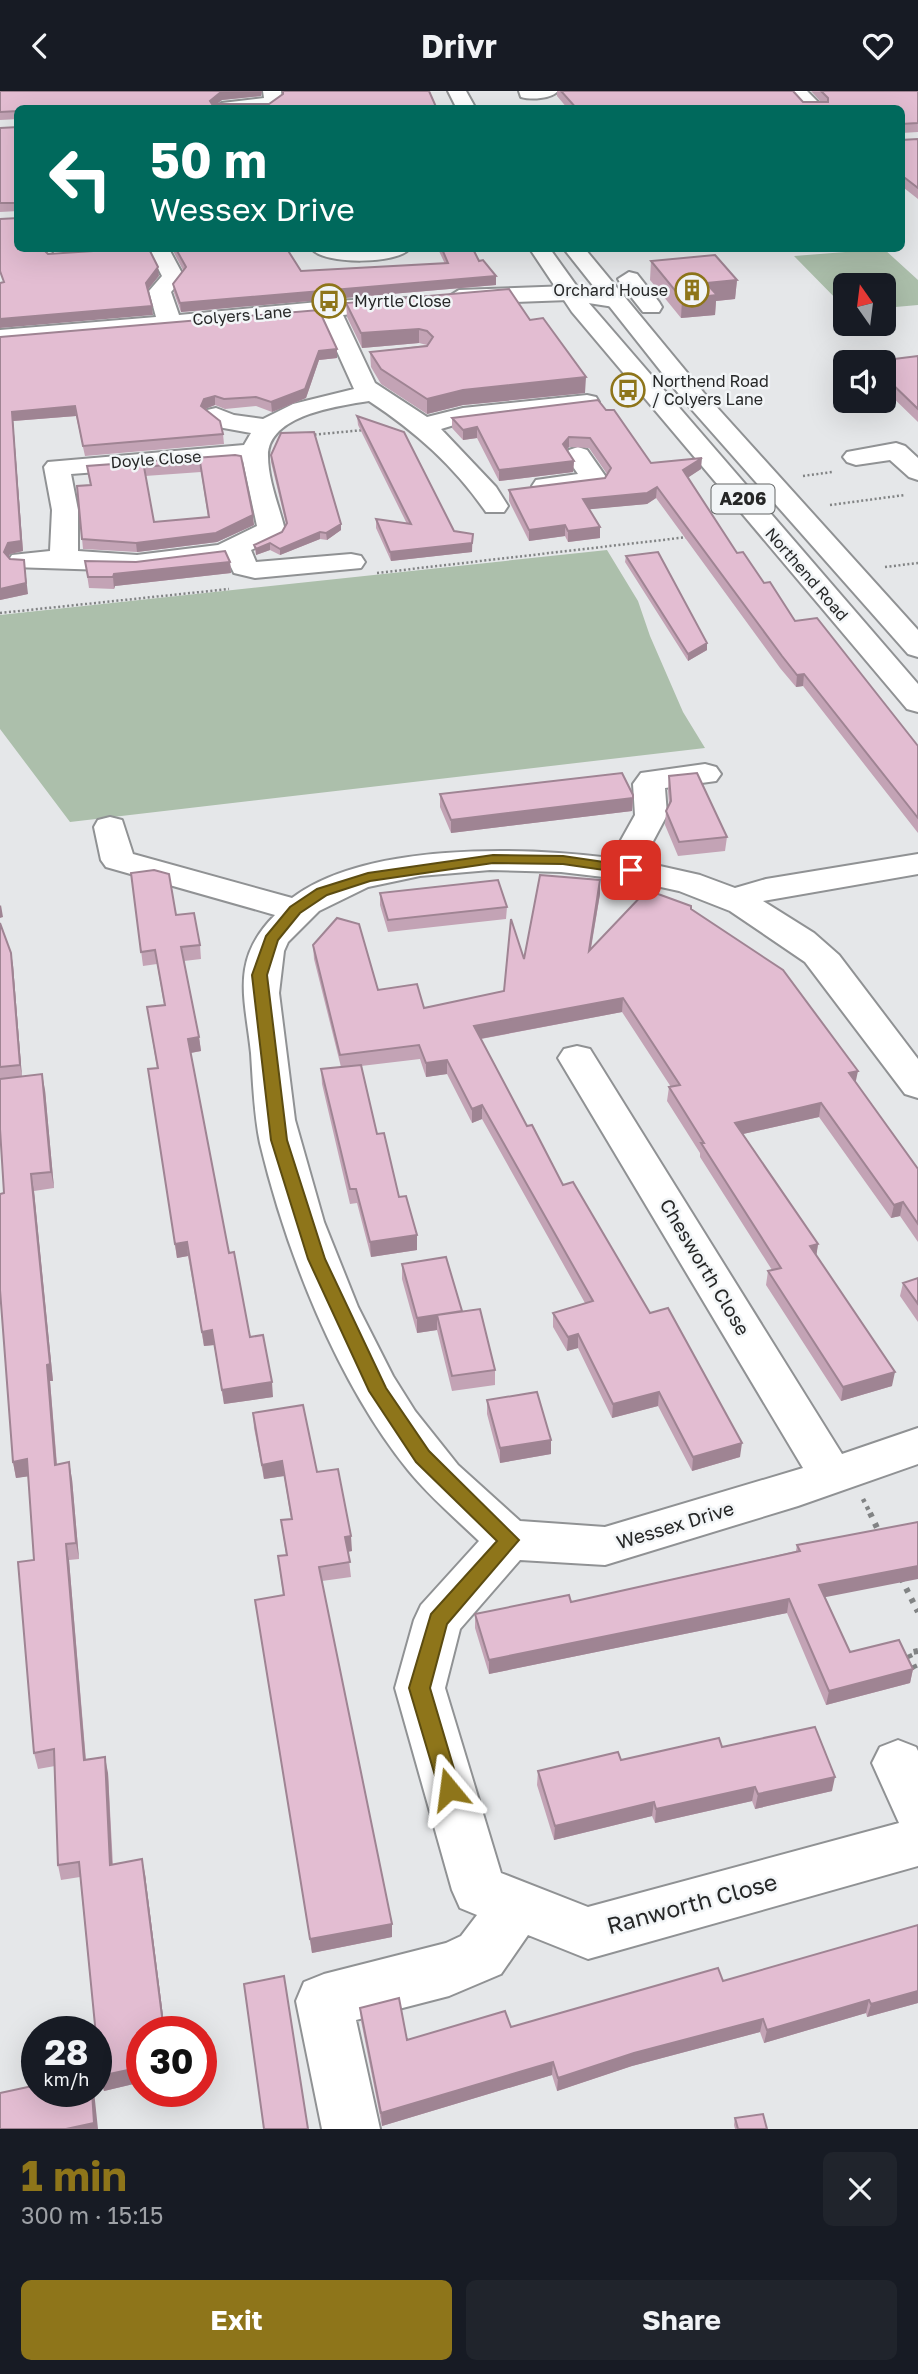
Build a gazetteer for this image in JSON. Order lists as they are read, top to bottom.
{
  "streets": {
    "street": [
      "Colyers Lane",
      "Doyle Close",
      "A206",
      "Northend Road",
      "Chesworth Close",
      "Wessex Drive",
      "Ranworth Close"
    ]
  },
  "crossings": [
    ["Colyers Lane", "Northend Road"],
    ["Chesworth Close", "Wessex Drive"],
    ["Wessex Drive", "Ranworth Close"]
  ],
  "places": {
    "building": ["Orchard House"],
    "bus stop": ["Myrtle Close", "Northend Road / Colyers Lane"]
  },
  "north": "top",
  "page": {
    "header": "Drivr",
    "turn": ["50 m", "Wessex Drive"],
    "speed": "28 km/h",
    "limit": "30",
    "heading": ["1 min", "300 m · 15:15"],
    "buttons": ["Exit", "Share"]
  }
}
